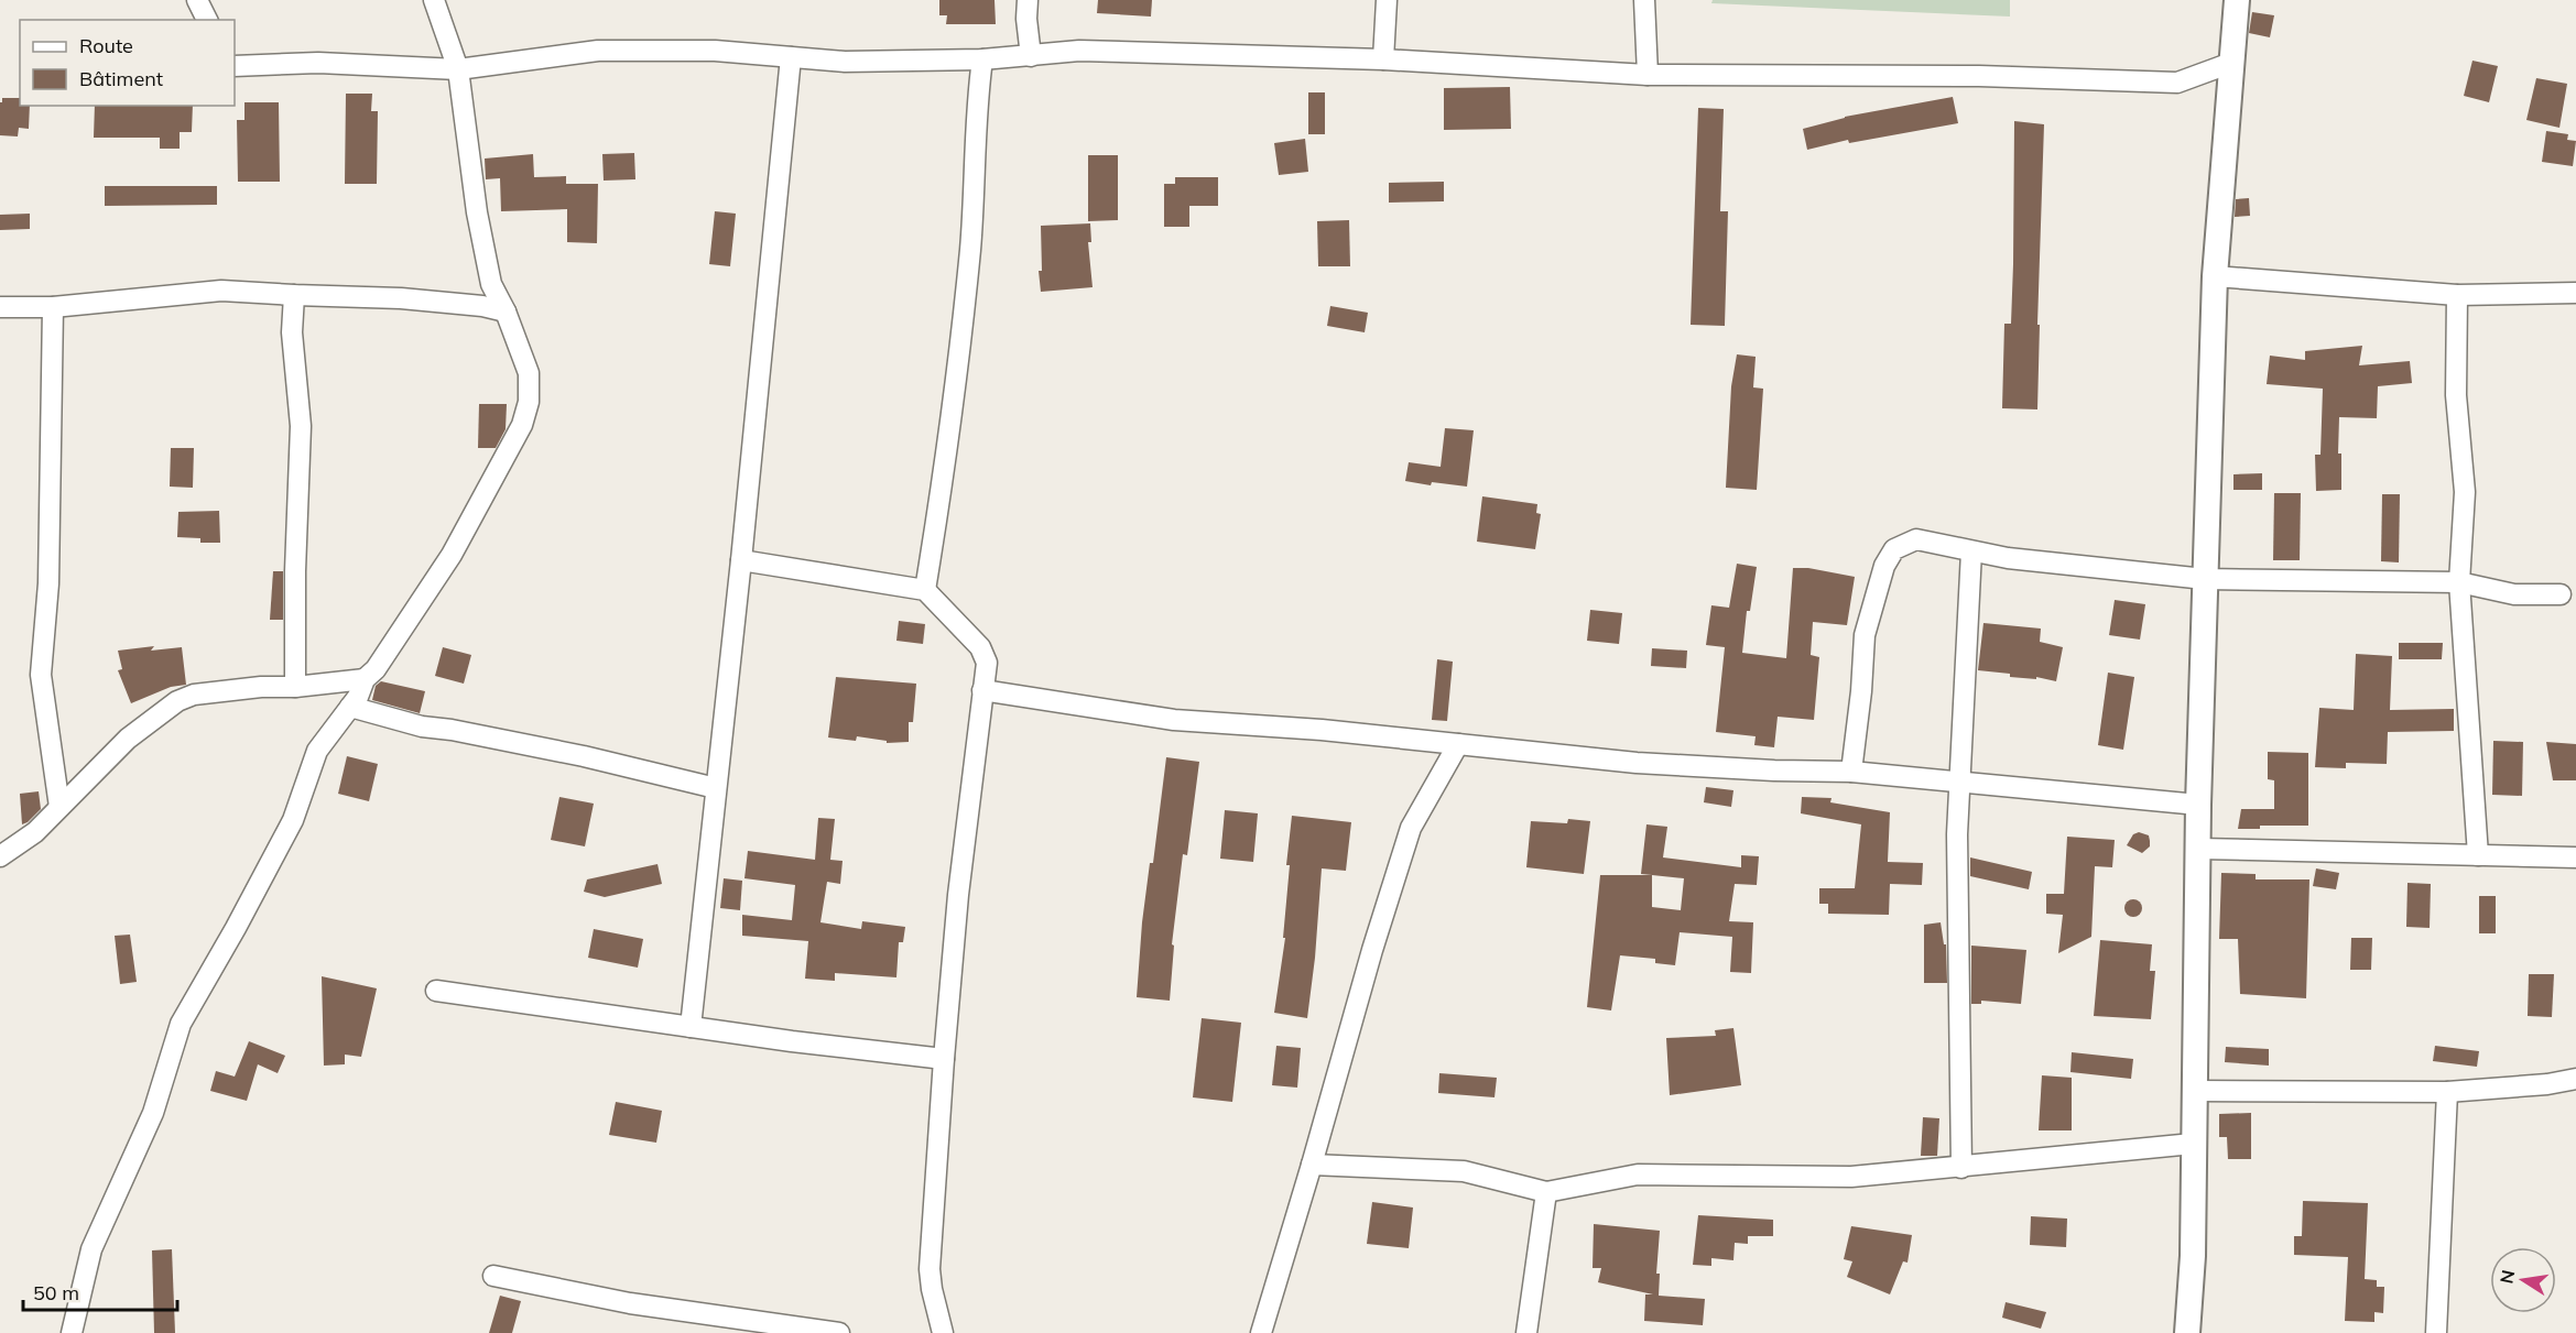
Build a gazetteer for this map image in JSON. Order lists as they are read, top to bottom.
{
  "legend": ["Route", "Bâtiment"],
  "scale_bar": "50 m",
  "north": "left"
}
